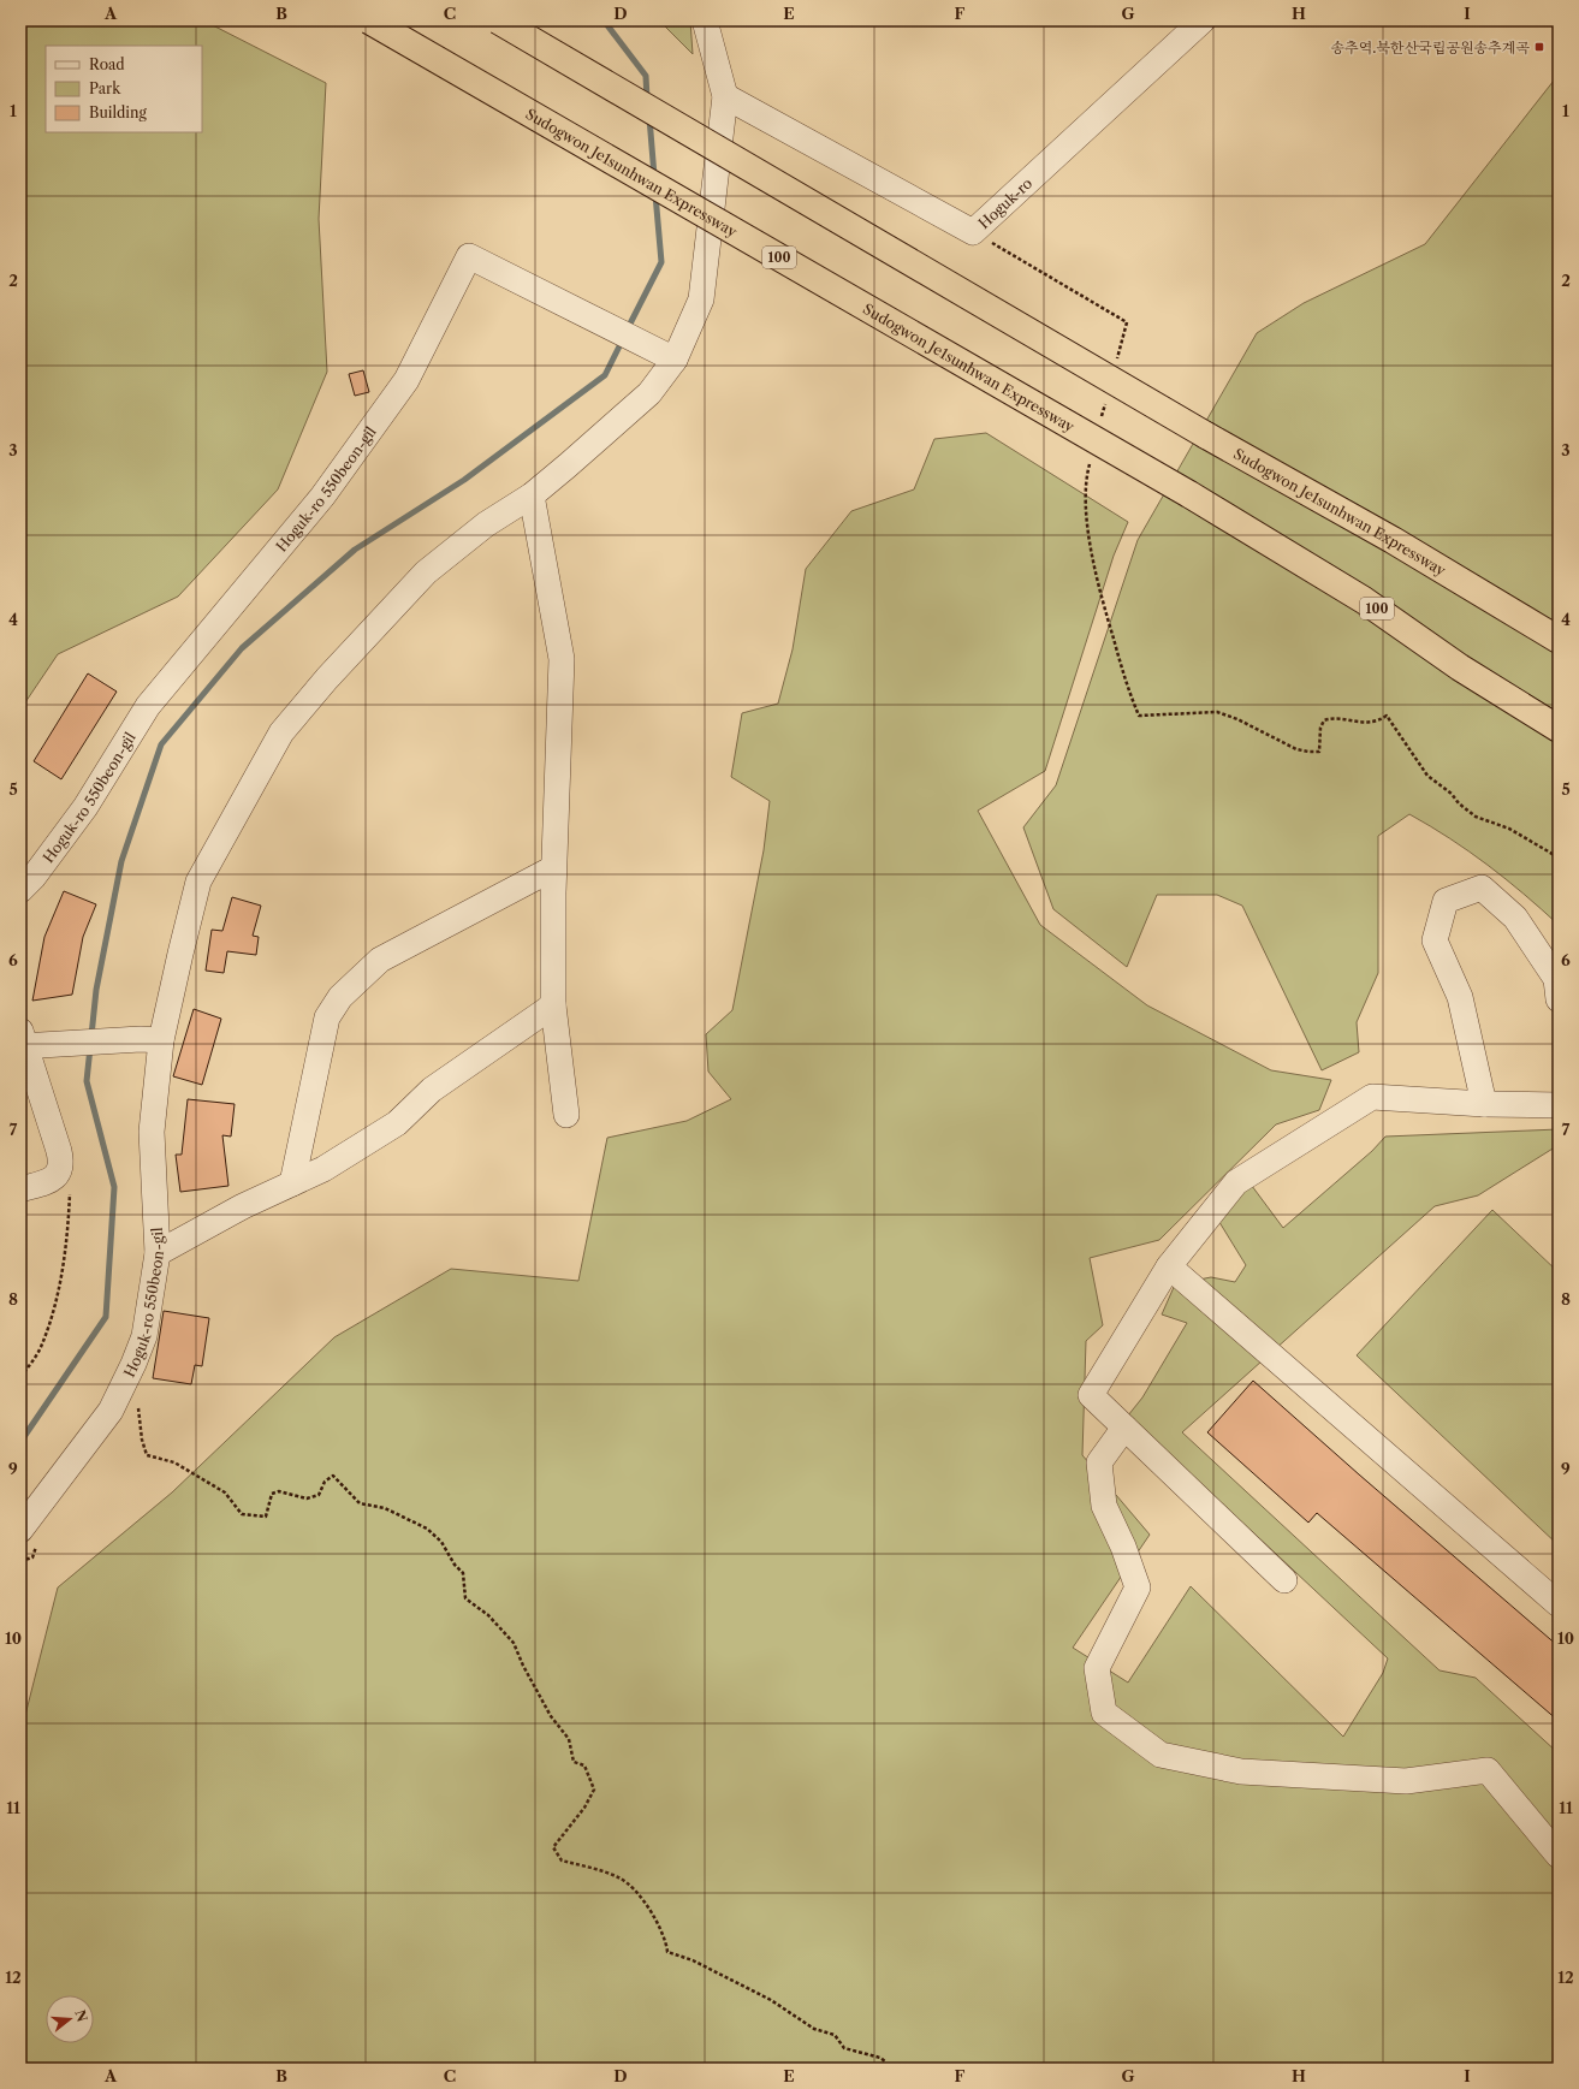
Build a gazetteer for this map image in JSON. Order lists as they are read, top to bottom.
{
  "streets": {
    "highway": ["Sudogwon Je1sunhwan Expressway", "100"],
    "street": ["Hoguk-ro", "Hoguk-ro 550beon-gil"]
  },
  "crossings": [
    ["Hoguk-ro", "Hoguk-ro 550beon-gil"]
  ],
  "places": {
    "transit": ["송추역.북한산국립공원송추계곡"]
  },
  "legend": ["Road", "Park", "Building"],
  "north": "right",
  "grid": {
    "columns": [
      "A",
      "B",
      "C",
      "D",
      "E",
      "F",
      "G",
      "H",
      "I"
    ],
    "rows": [
      "1",
      "2",
      "3",
      "4",
      "5",
      "6",
      "7",
      "8",
      "9",
      "10",
      "11",
      "12"
    ]
  }
}
